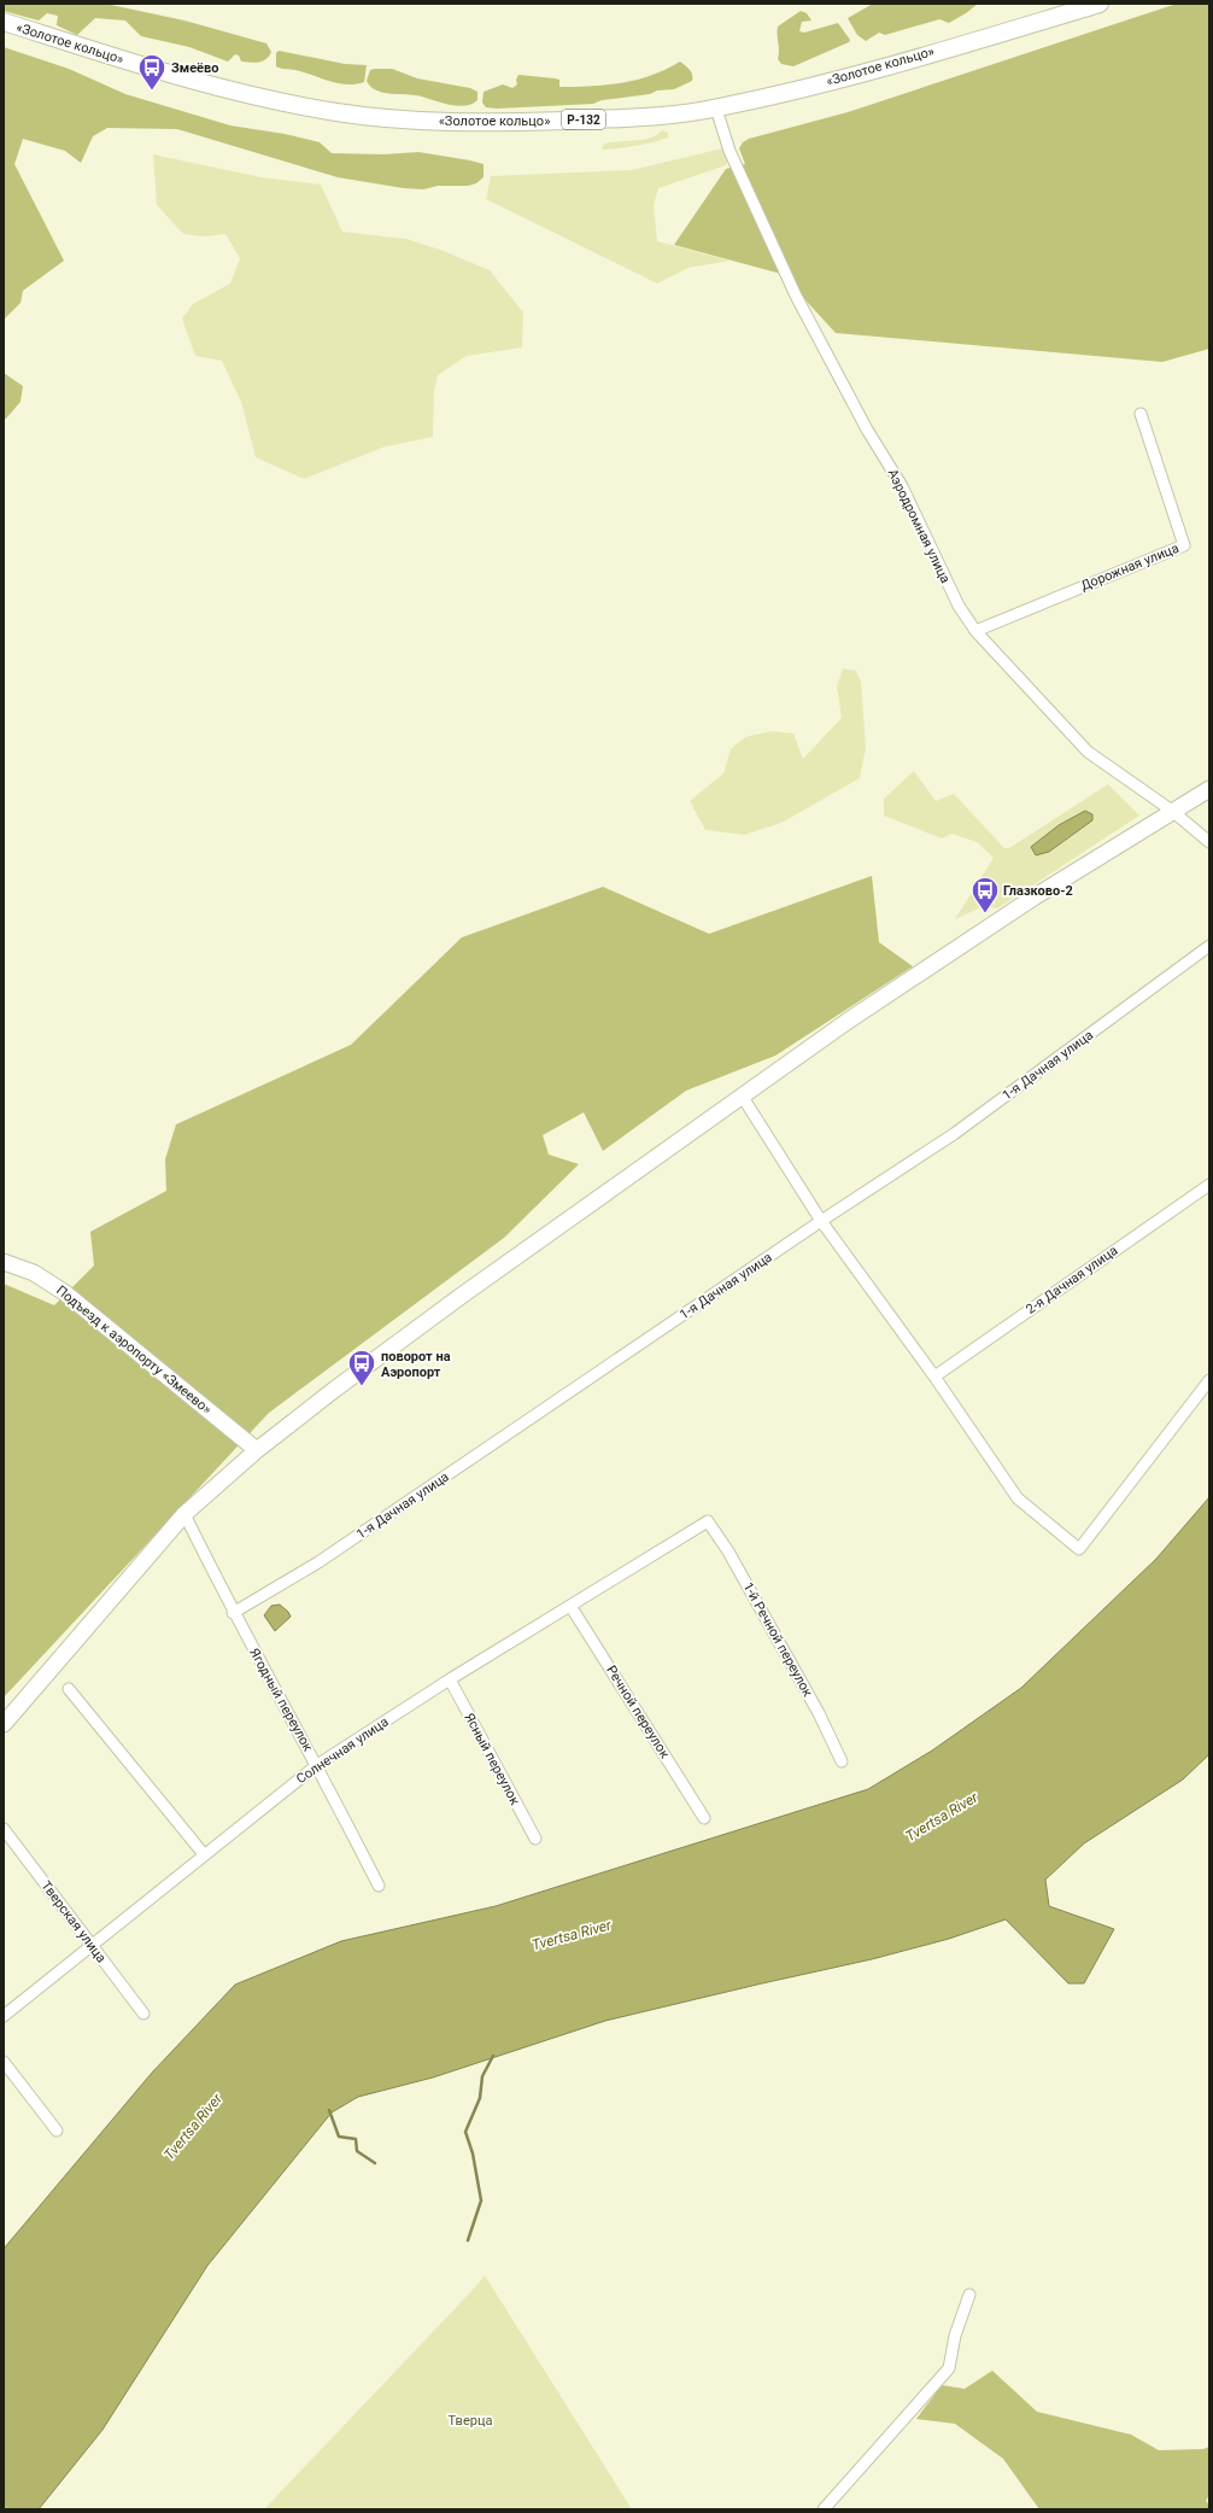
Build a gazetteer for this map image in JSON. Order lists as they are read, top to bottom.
{
  "streets": {
    "main road": ["«Золотое кольцо»", "Р-132", "Подъезд к аэропорту «Змеево»"],
    "street": [
      "Аэродромная улица",
      "Дорожная улица",
      "1-я Дачная улица",
      "2-я Дачная улица",
      "1-й Речной переулок",
      "Ягодный переулок",
      "Речной переулок",
      "Солнечная улица",
      "Ясный переулок",
      "Тверская улица"
    ]
  },
  "crossings": [
    ["«Золотое кольцо»", "Аэродромная улица"],
    ["Аэродромная улица", "Дорожная улица"],
    ["1-я Дачная улица", "Ягодный переулок"],
    ["1-й Речной переулок", "Солнечная улица"],
    ["Ягодный переулок", "Солнечная улица"],
    ["Речной переулок", "Солнечная улица"],
    ["Солнечная улица", "Ясный переулок"],
    ["Солнечная улица", "Тверская улица"]
  ],
  "water": ["Tvertsa River"],
  "parks": ["Тверца"],
  "places": {
    "bus stop": ["Змеёво", "Глазково-2", "поворот на Аэропорт"]
  }
}
